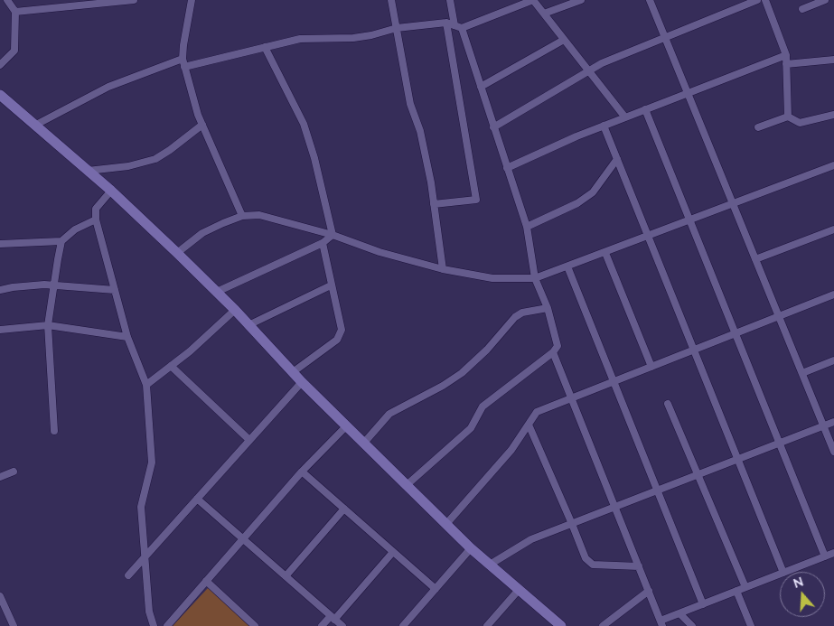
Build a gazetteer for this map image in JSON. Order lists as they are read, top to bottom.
{
  "north": "top"
}
